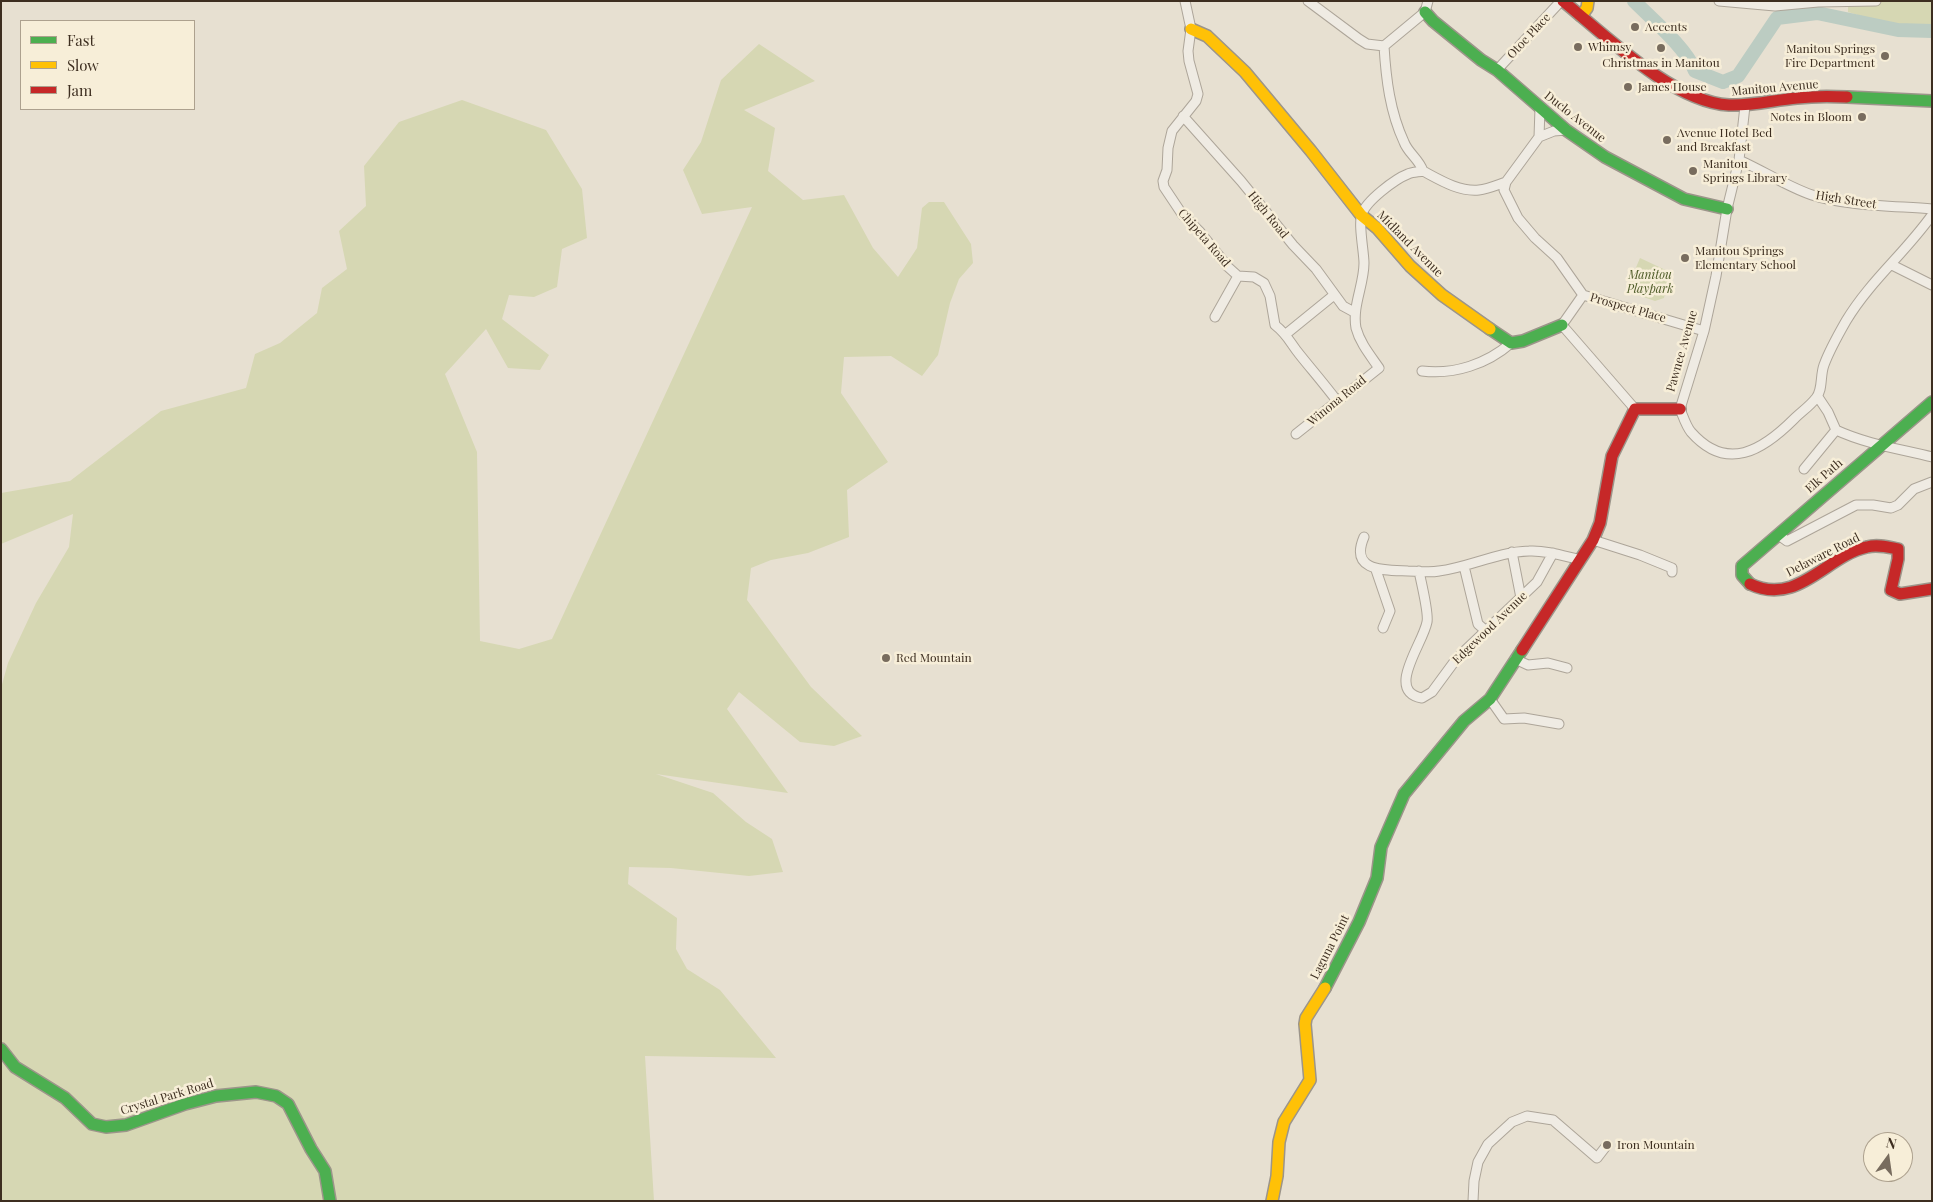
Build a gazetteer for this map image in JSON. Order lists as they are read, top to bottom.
{
  "streets": {
    "street": [
      "Otoe Place",
      "Manitou Avenue",
      "Duclo Avenue",
      "High Street",
      "High Road",
      "Chipeta Road",
      "Midland Avenue",
      "Prospect Place",
      "Pawnee Avenue",
      "Winona Road",
      "Elk Path",
      "Delaware Road",
      "Edgewood Avenue",
      "Laguna Point",
      "Crystal Park Road"
    ]
  },
  "crossings": [
    ["Otoe Place", "Manitou Avenue"],
    ["Otoe Place", "Duclo Avenue"],
    ["Manitou Avenue", "Pawnee Avenue"],
    ["Duclo Avenue", "Pawnee Avenue"],
    ["High Street", "Pawnee Avenue"],
    ["High Road", "Chipeta Road"],
    ["High Road", "Winona Road"],
    ["Chipeta Road", "Winona Road"],
    ["Prospect Place", "Pawnee Avenue"],
    ["Elk Path", "Delaware Road"]
  ],
  "parks": ["Manitou Playpark"],
  "places": [
    "Accents",
    "Whimsy",
    "Christmas in Manitou",
    "Manitou Springs Fire Department",
    "James House",
    "Notes in Bloom",
    "Avenue Hotel Bed and Breakfast",
    "Manitou Springs Library",
    "Manitou Springs Elementary School",
    "Red Mountain",
    "Iron Mountain"
  ],
  "legend": ["Fast", "Slow", "Jam"],
  "north": "top"
}
